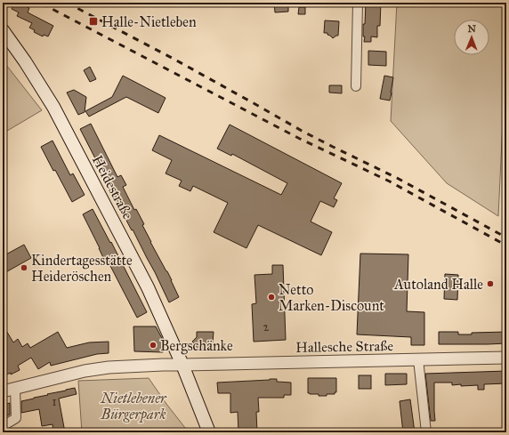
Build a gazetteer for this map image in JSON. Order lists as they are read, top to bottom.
{
  "streets": {
    "main road": ["Heidestraße"],
    "street": ["Hallesche Straße"]
  },
  "crossings": [
    ["Heidestraße", "Hallesche Straße"]
  ],
  "parks": ["Nietlebener Bürgerpark"],
  "places": {
    "transit": ["Halle-Nietleben"],
    "other": [
      "Kindertagesstätte Heideröschen",
      "Autoland Halle",
      "Netto Marken-Discount",
      "Bergschänke"
    ]
  },
  "house_numbers": ["2", "1"],
  "north": "top"
}
